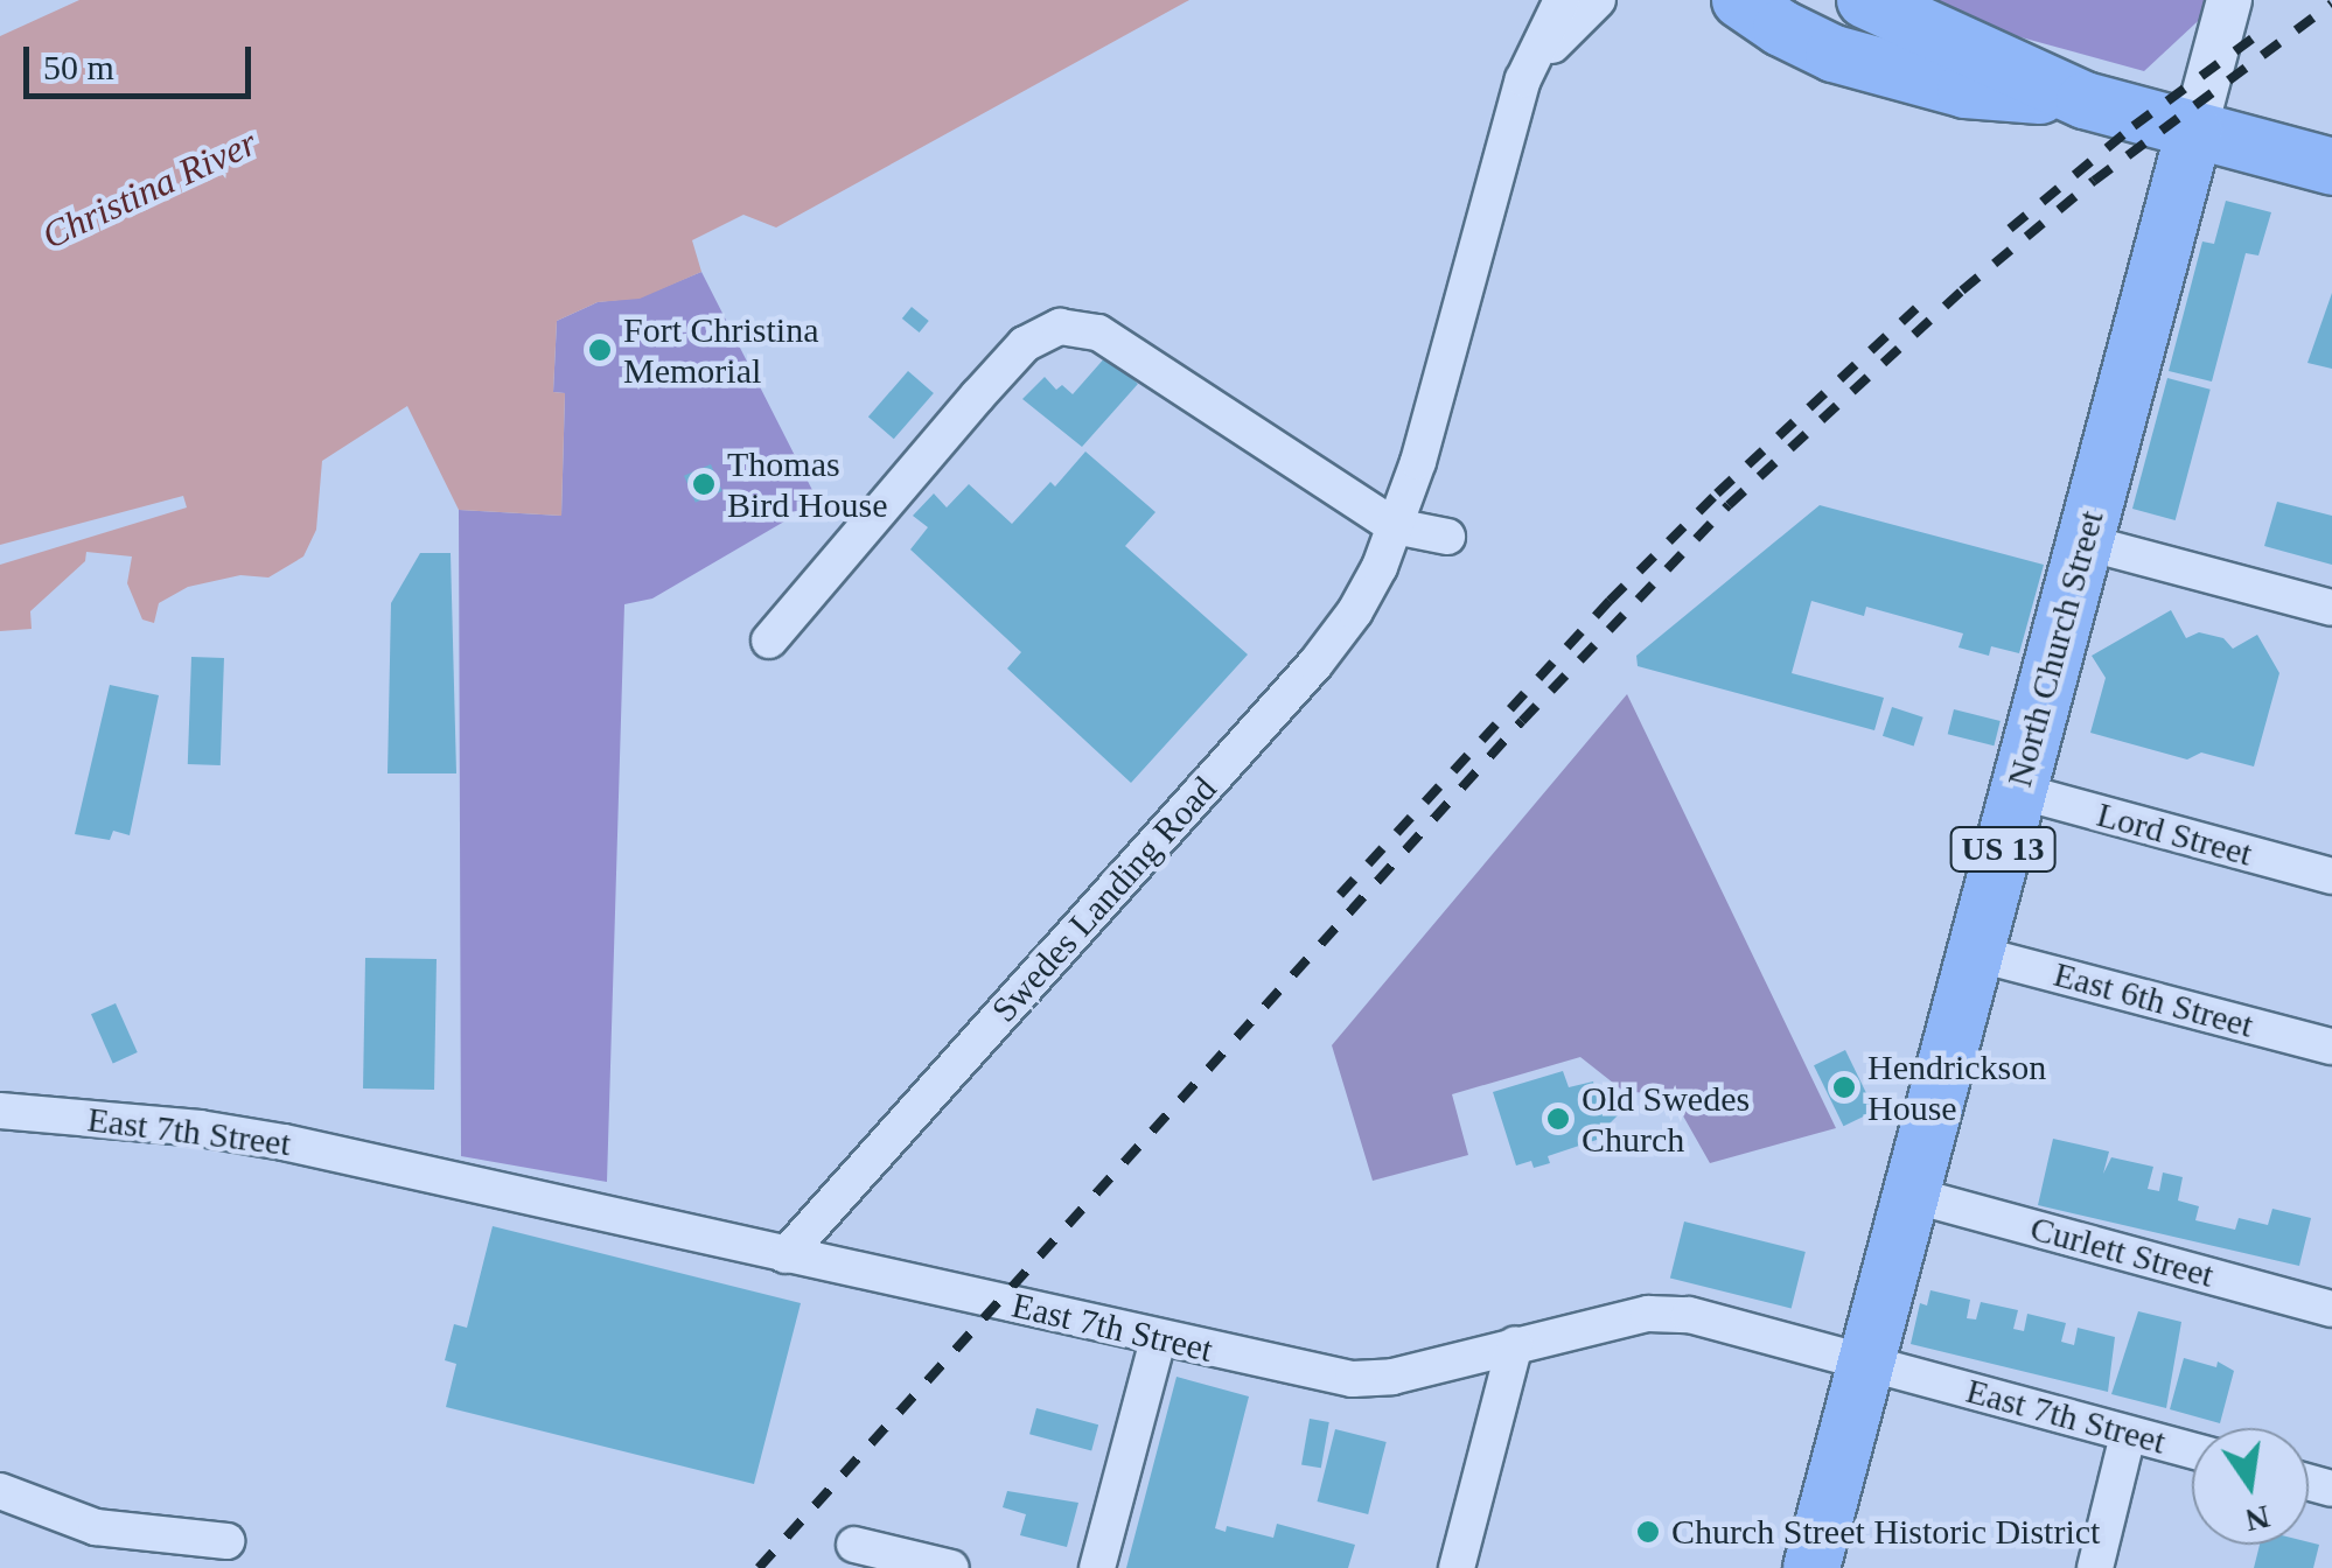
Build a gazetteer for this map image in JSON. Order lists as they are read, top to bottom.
{
  "streets": {
    "main road": ["North Church Street", "US 13"],
    "street": [
      "Lord Street",
      "Swedes Landing Road",
      "East 6th Street",
      "East 7th Street",
      "Curlett Street"
    ]
  },
  "crossings": [
    ["North Church Street", "Lord Street"],
    ["North Church Street", "East 6th Street"],
    ["North Church Street", "East 7th Street"],
    ["North Church Street", "Curlett Street"],
    ["Swedes Landing Road", "East 7th Street"]
  ],
  "water": ["Christina River"],
  "places": [
    "Fort Christina Memorial",
    "Thomas Bird House",
    "Hendrickson House",
    "Old Swedes Church",
    "Church Street Historic District"
  ],
  "scale_bar": "50 m",
  "north": "bottom"
}
